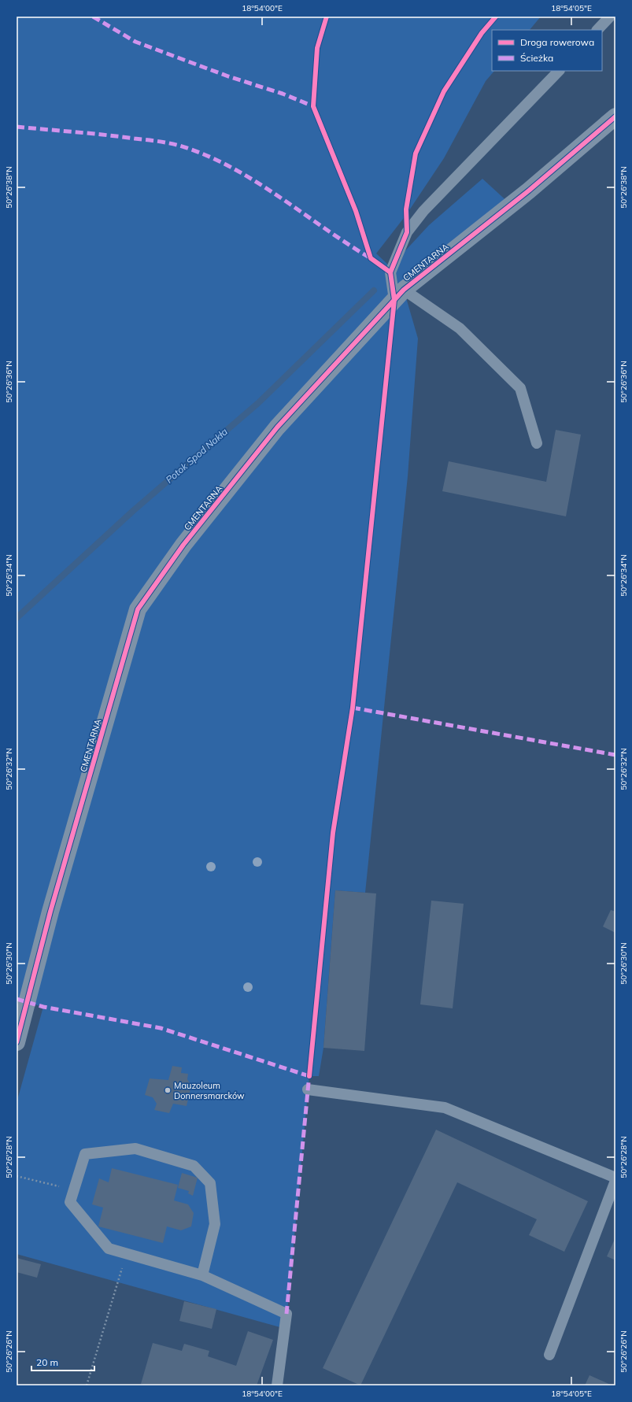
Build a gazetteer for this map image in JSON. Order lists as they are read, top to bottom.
{
  "streets": {
    "street": ["CMENTARNA"]
  },
  "water": ["Potok Spod Nakła"],
  "places": ["Mauzoleum Donnersmarcków"],
  "legend": ["Droga rowerowa", "Ścieżka"],
  "scale_bar": "20 m",
  "coordinates": [
    "18°54'00\"E",
    "18°54'05\"E",
    "50°26'38\"N",
    "50°26'36\"N",
    "50°26'34\"N",
    "50°26'32\"N",
    "50°26'30\"N",
    "50°26'28\"N",
    "50°26'26\"N"
  ]
}
